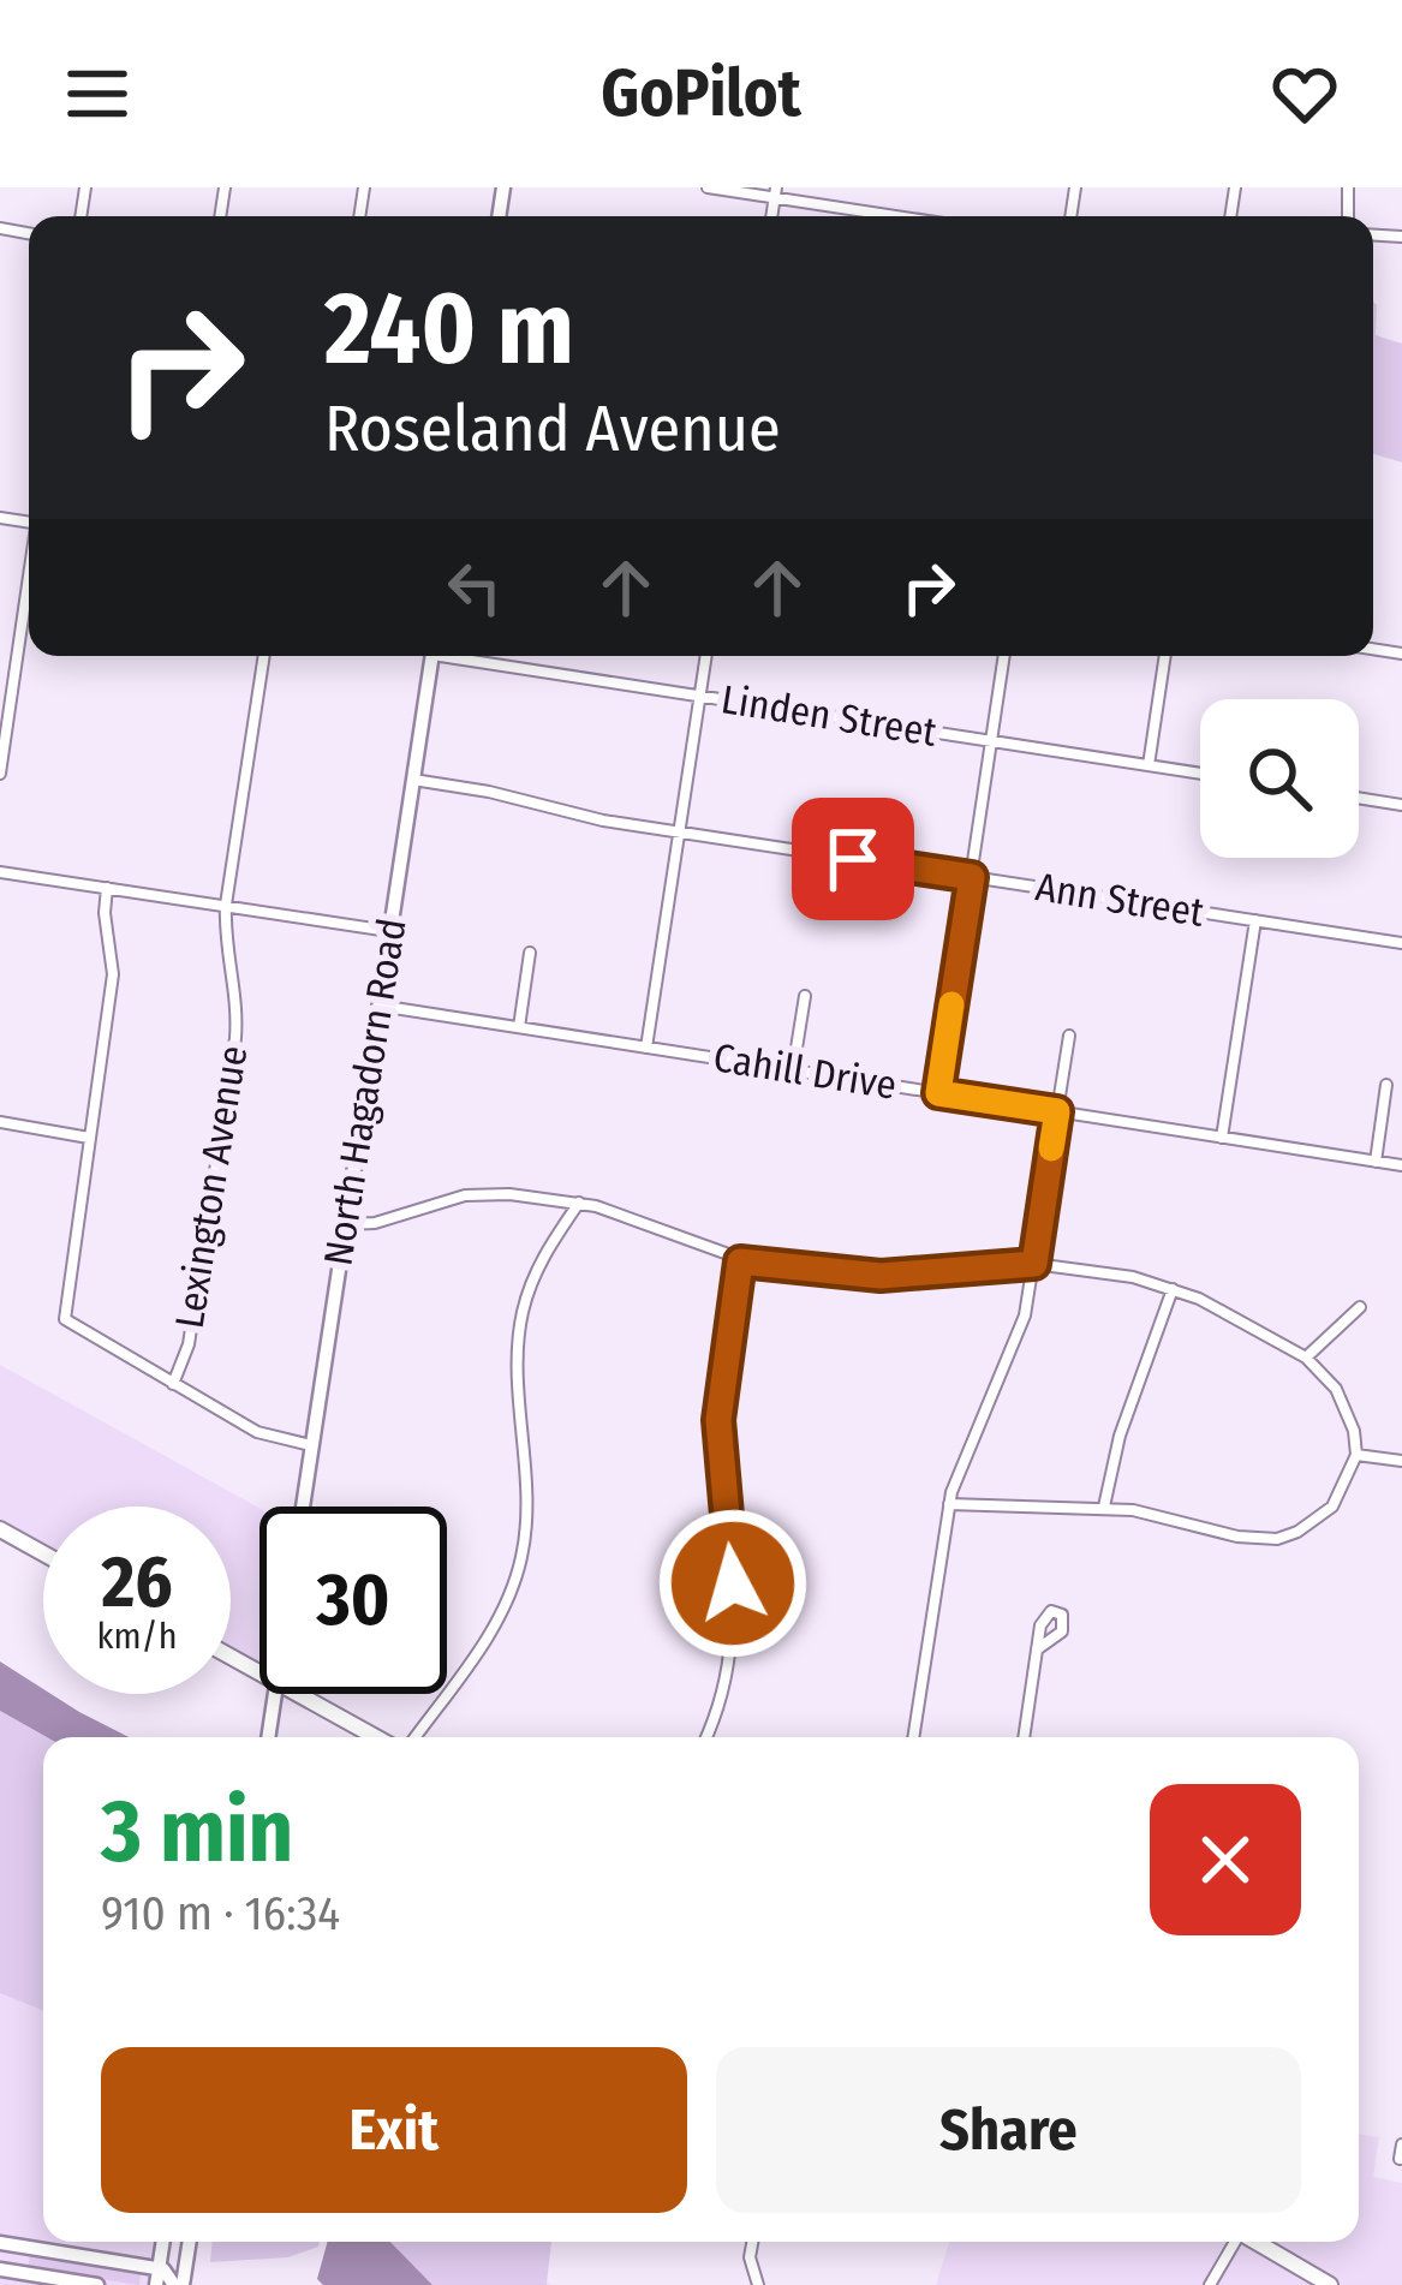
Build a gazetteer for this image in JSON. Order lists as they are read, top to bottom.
{
  "streets": {
    "street": [
      "Linden Street",
      "Ann Street",
      "Cahill Drive",
      "North Hagadorn Road",
      "Lexington Avenue"
    ]
  },
  "crossings": [
    ["Ann Street", "North Hagadorn Road"],
    ["Cahill Drive", "North Hagadorn Road"]
  ],
  "page": {
    "header": "GoPilot",
    "turn": ["240 m", "Roseland Avenue"],
    "speed": "26 km/h",
    "limit": "30",
    "heading": ["3 min", "910 m · 16:34"],
    "buttons": ["Exit", "Share"]
  }
}
